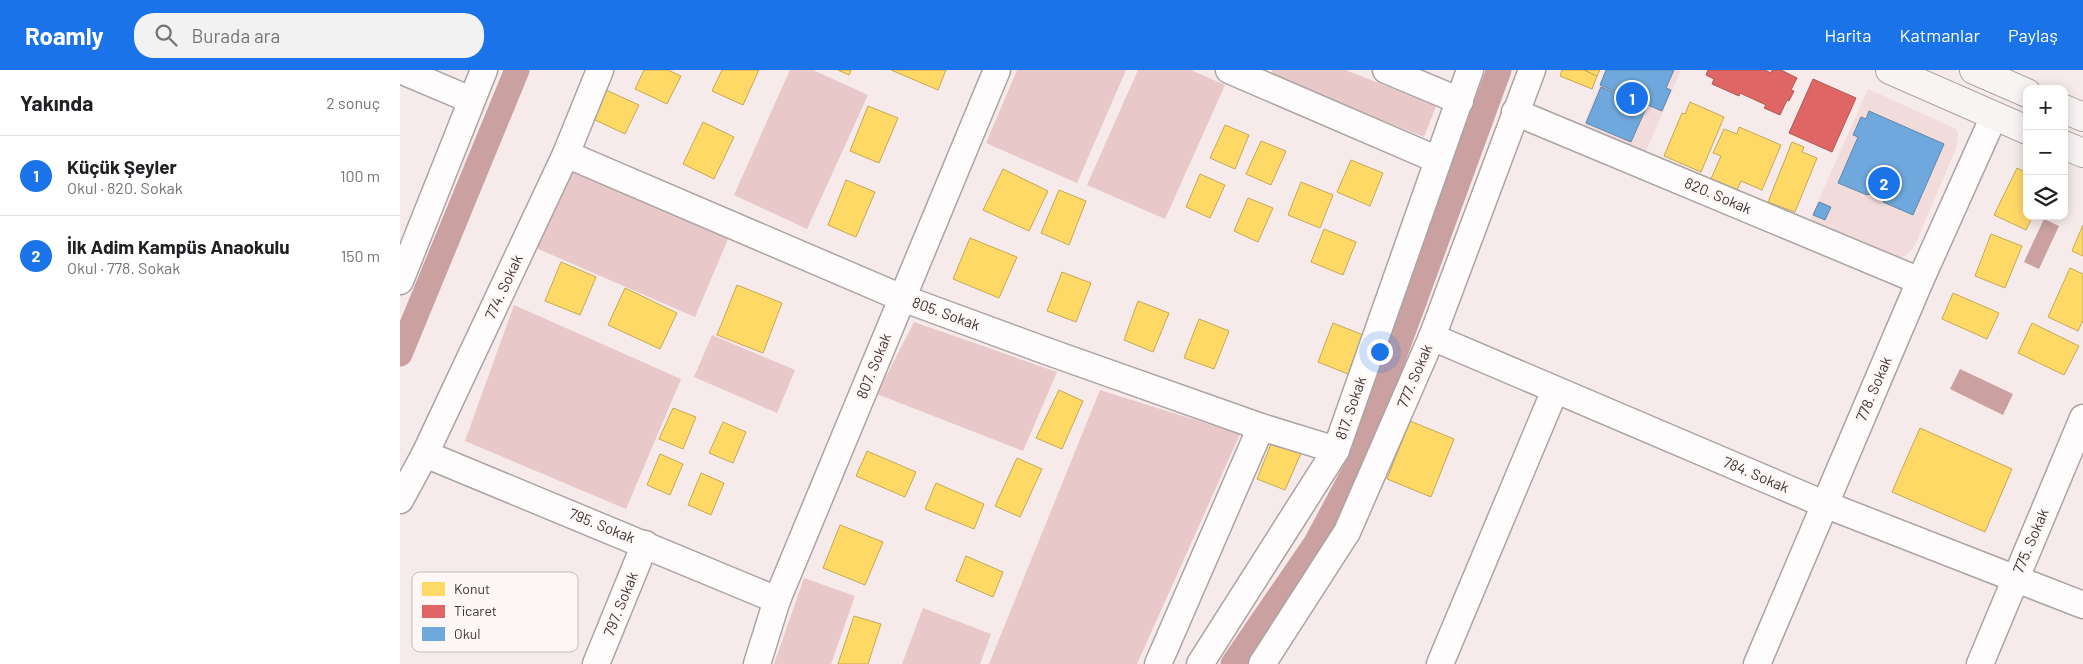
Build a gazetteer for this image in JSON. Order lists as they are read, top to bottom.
{
  "streets": {
    "street": [
      "820. Sokak",
      "774. Sokak",
      "805. Sokak",
      "807. Sokak",
      "777. Sokak",
      "778. Sokak",
      "817. Sokak",
      "784. Sokak",
      "795. Sokak",
      "775. Sokak",
      "797. Sokak"
    ]
  },
  "crossings": [
    ["820. Sokak", "777. Sokak"],
    ["820. Sokak", "778. Sokak"],
    ["774. Sokak", "805. Sokak"],
    ["774. Sokak", "795. Sokak"],
    ["805. Sokak", "807. Sokak"],
    ["805. Sokak", "817. Sokak"],
    ["807. Sokak", "795. Sokak"],
    ["777. Sokak", "784. Sokak"],
    ["778. Sokak", "784. Sokak"],
    ["784. Sokak", "775. Sokak"],
    ["795. Sokak", "797. Sokak"]
  ],
  "legend": ["Konut", "Ticaret", "Okul"],
  "page": {
    "header": "Roamly",
    "search": "Burada ara",
    "nav": ["Harita", "Katmanlar", "Paylaş"],
    "heading": ["Yakında", "2 sonuç"],
    "pins": ["1", "2"],
    "map_buttons": ["+", "−"],
    "list": [
      {
        "mark": "1",
        "name": "Küçük Şeyler",
        "note": "Okul · 820. Sokak",
        "value": "100 m"
      },
      {
        "mark": "2",
        "name": "İlk Adim Kampüs Anaokulu",
        "note": "Okul · 778. Sokak",
        "value": "150 m"
      }
    ]
  }
}
